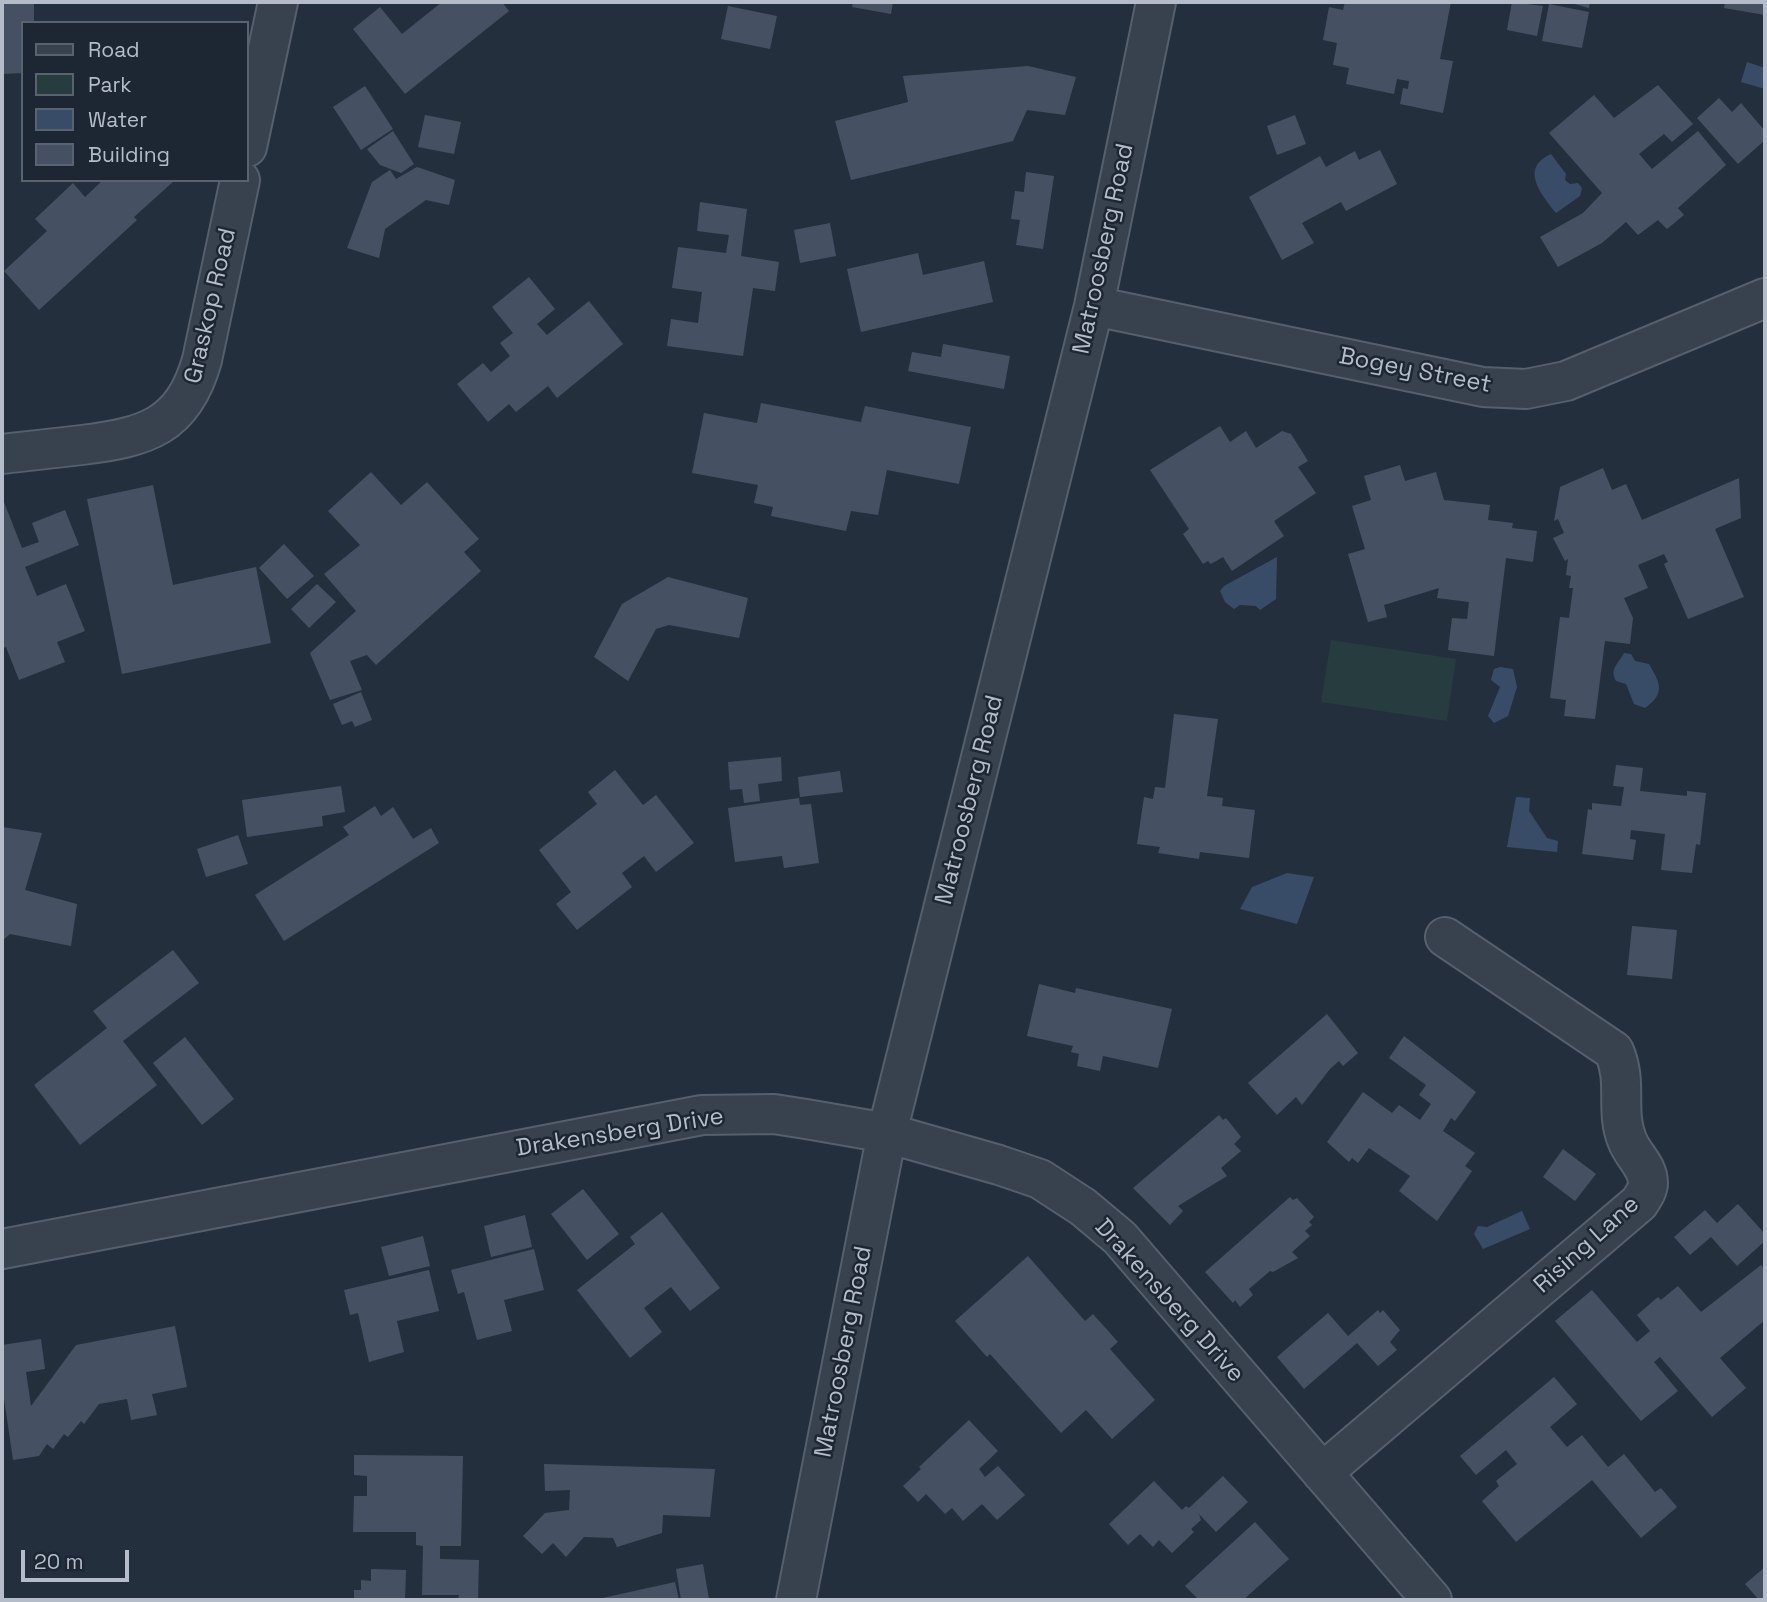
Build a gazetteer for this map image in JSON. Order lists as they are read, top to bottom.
{
  "streets": {
    "street": [
      "Matroosberg Road",
      "Graskop Road",
      "Bogey Street",
      "Drakensberg Drive",
      "Rising Lane"
    ]
  },
  "crossings": [
    ["Matroosberg Road", "Bogey Street"],
    ["Matroosberg Road", "Drakensberg Drive"],
    ["Drakensberg Drive", "Rising Lane"]
  ],
  "legend": [
    "Road",
    "Park",
    "Water",
    "Building"
  ],
  "scale_bar": "20 m"
}
